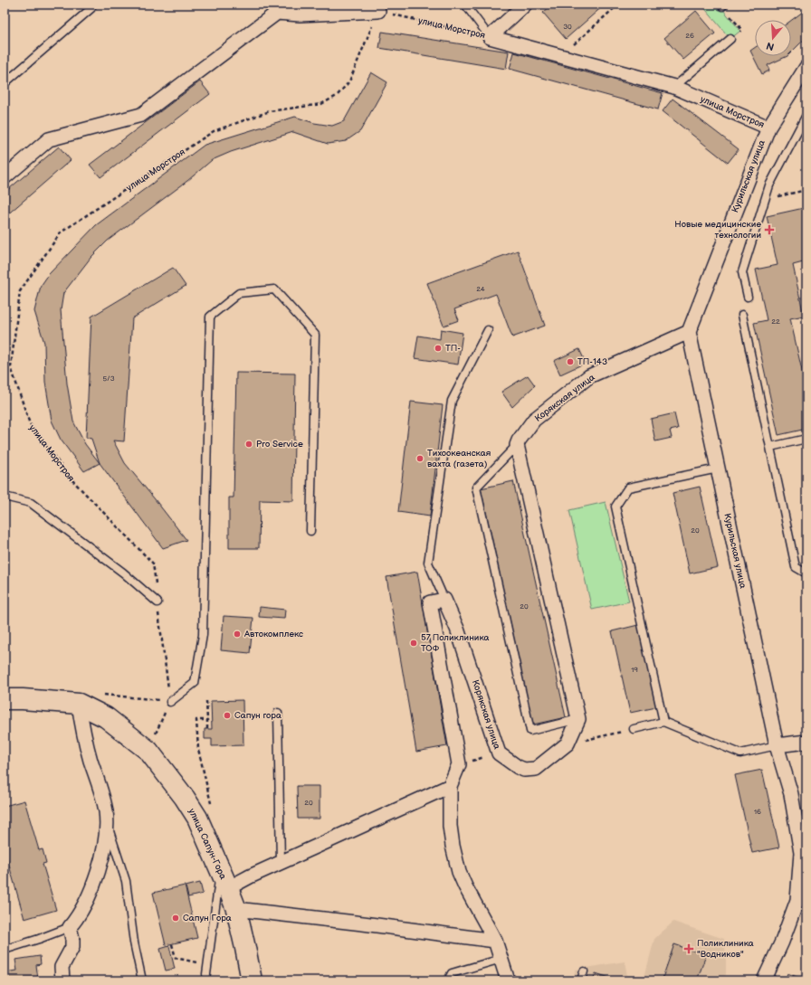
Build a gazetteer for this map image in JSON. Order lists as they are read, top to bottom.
{
  "streets": {
    "main road": ["улица Сапун-Гора"],
    "street": ["улица Морстроя", "Курильская улица", "Корякская улица"]
  },
  "crossings": [
    ["улица Морстроя", "Курильская улица"],
    ["Курильская улица", "Корякская улица"]
  ],
  "places": {
    "health": ["Новые медицинские технологии", "Поликлиника \"Водников\""],
    "other": [
      "ТП-",
      "ТП-143",
      "Pro Service",
      "Тихоокеанская вахта (газета)",
      "Автокомплекс",
      "57 Поликлиника ТОФ",
      "Сапун гора",
      "Сапун Гора"
    ]
  },
  "house_numbers": [
    "30",
    "26",
    "24",
    "22",
    "5/3",
    "20",
    "20",
    "19",
    "20",
    "16"
  ],
  "north": "bottom"
}
